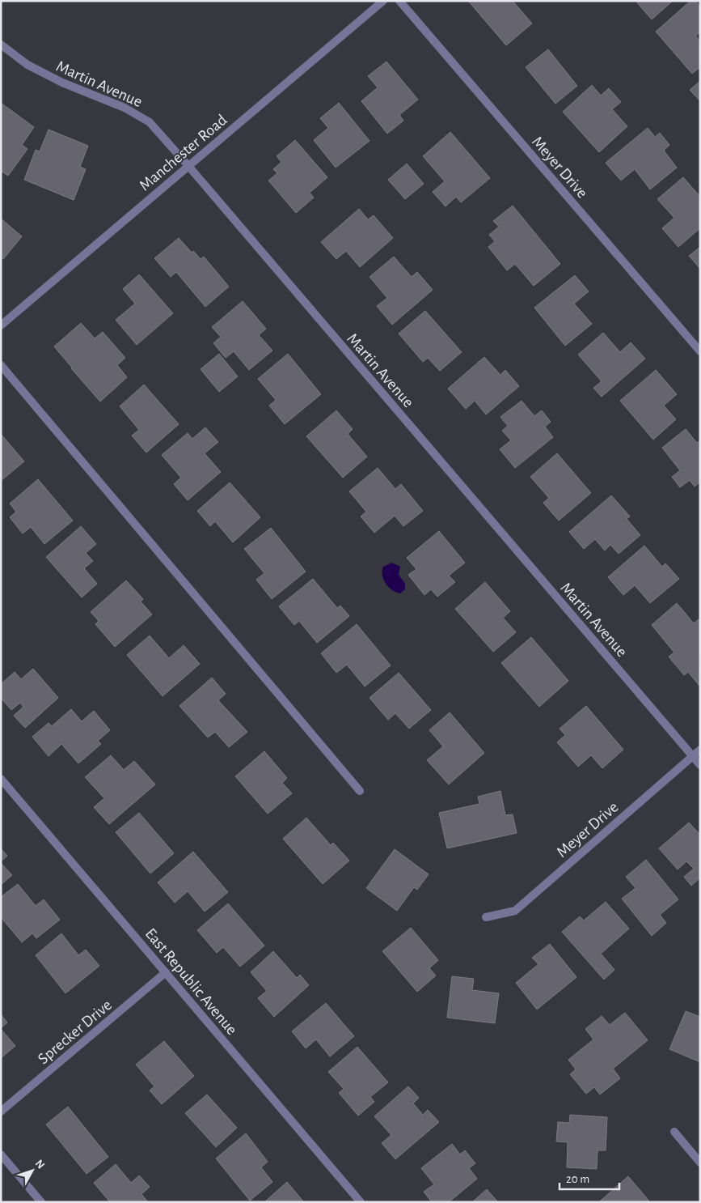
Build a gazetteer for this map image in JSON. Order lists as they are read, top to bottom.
{
  "streets": {
    "street": [
      "Martin Avenue",
      "Manchester Road",
      "Meyer Drive",
      "East Republic Avenue",
      "Sprecker Drive"
    ]
  },
  "crossings": [
    ["Martin Avenue", "Manchester Road"],
    ["Martin Avenue", "Meyer Drive"],
    ["East Republic Avenue", "Sprecker Drive"]
  ],
  "scale_bar": "20 m",
  "north": "top right"
}
